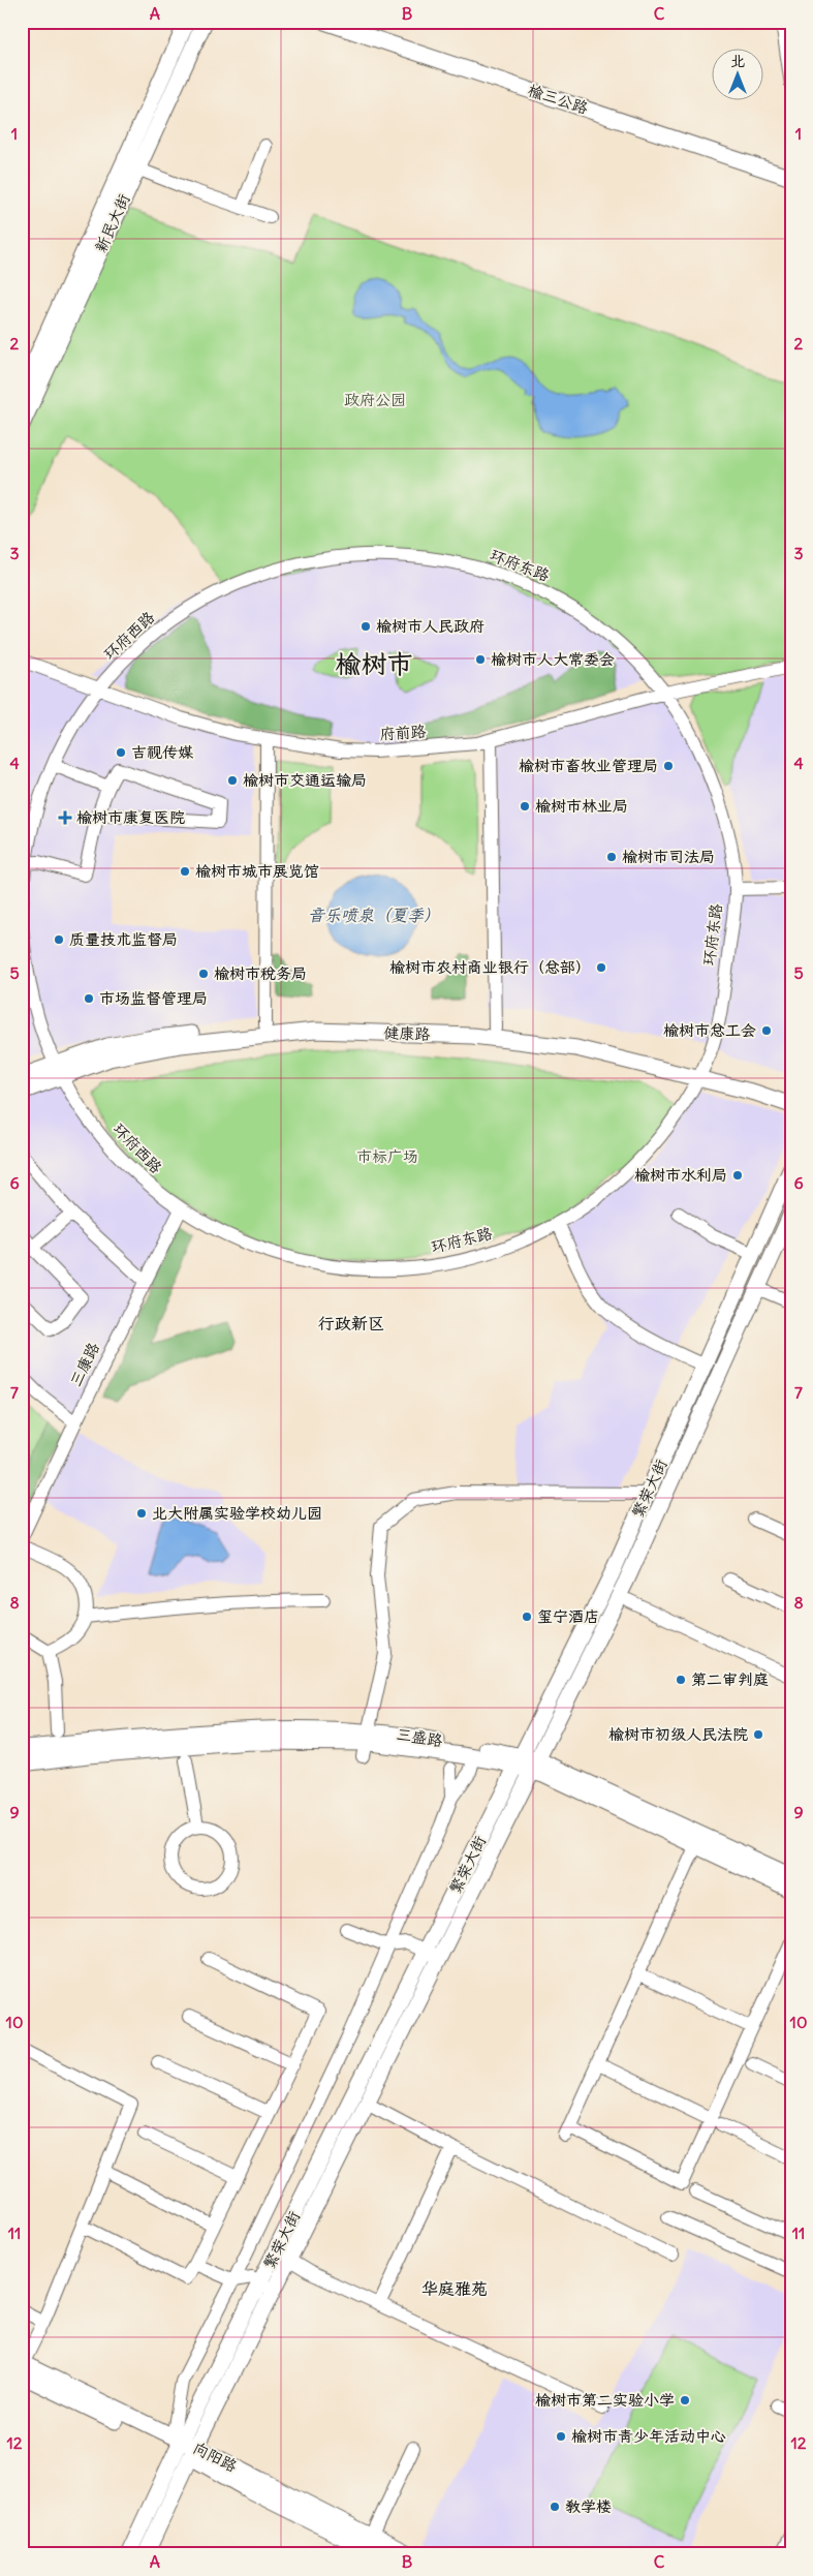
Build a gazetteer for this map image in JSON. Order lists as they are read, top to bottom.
{
  "streets": {
    "main road": [
      "榆三公路",
      "新民大街",
      "健康路",
      "繁荣大街",
      "三盛路",
      "向阳路"
    ],
    "street": [
      "环府东路",
      "环府西路",
      "府前路",
      "三康路"
    ]
  },
  "crossings": [
    ["环府东路", "环府西路"],
    ["环府东路", "府前路"],
    ["环府东路", "健康路"],
    ["环府西路", "府前路"],
    ["环府西路", "健康路"],
    ["环府西路", "三康路"],
    ["繁荣大街", "三盛路"],
    ["繁荣大街", "向阳路"]
  ],
  "districts": ["榆树市", "行政新区", "华庭雅苑"],
  "water": ["音乐喷泉（夏季）"],
  "parks": ["政府公园", "市标广场"],
  "places": {
    "other": [
      "榆树市人民政府",
      "榆树市人大常委会",
      "吉视传媒",
      "榆树市畜牧业管理局",
      "榆树市交通运输局",
      "榆树市林业局",
      "榆树市司法局",
      "榆树市城市展览馆",
      "质量技术监督局",
      "榆树市农村商业银行（总部）",
      "榆树市税务局",
      "市场监督管理局",
      "榆树市总工会",
      "榆树市水利局",
      "北大附属实验学校幼儿园",
      "玺宁酒店",
      "第二审判庭",
      "榆树市初级人民法院",
      "榆树市第二实验小学",
      "榆树市青少年活动中心",
      "教学楼"
    ],
    "health": ["榆树市康复医院"]
  },
  "north": "top",
  "grid": {
    "columns": ["A", "B", "C"],
    "rows": [
      "1",
      "2",
      "3",
      "4",
      "5",
      "6",
      "7",
      "8",
      "9",
      "10",
      "11",
      "12"
    ]
  }
}
